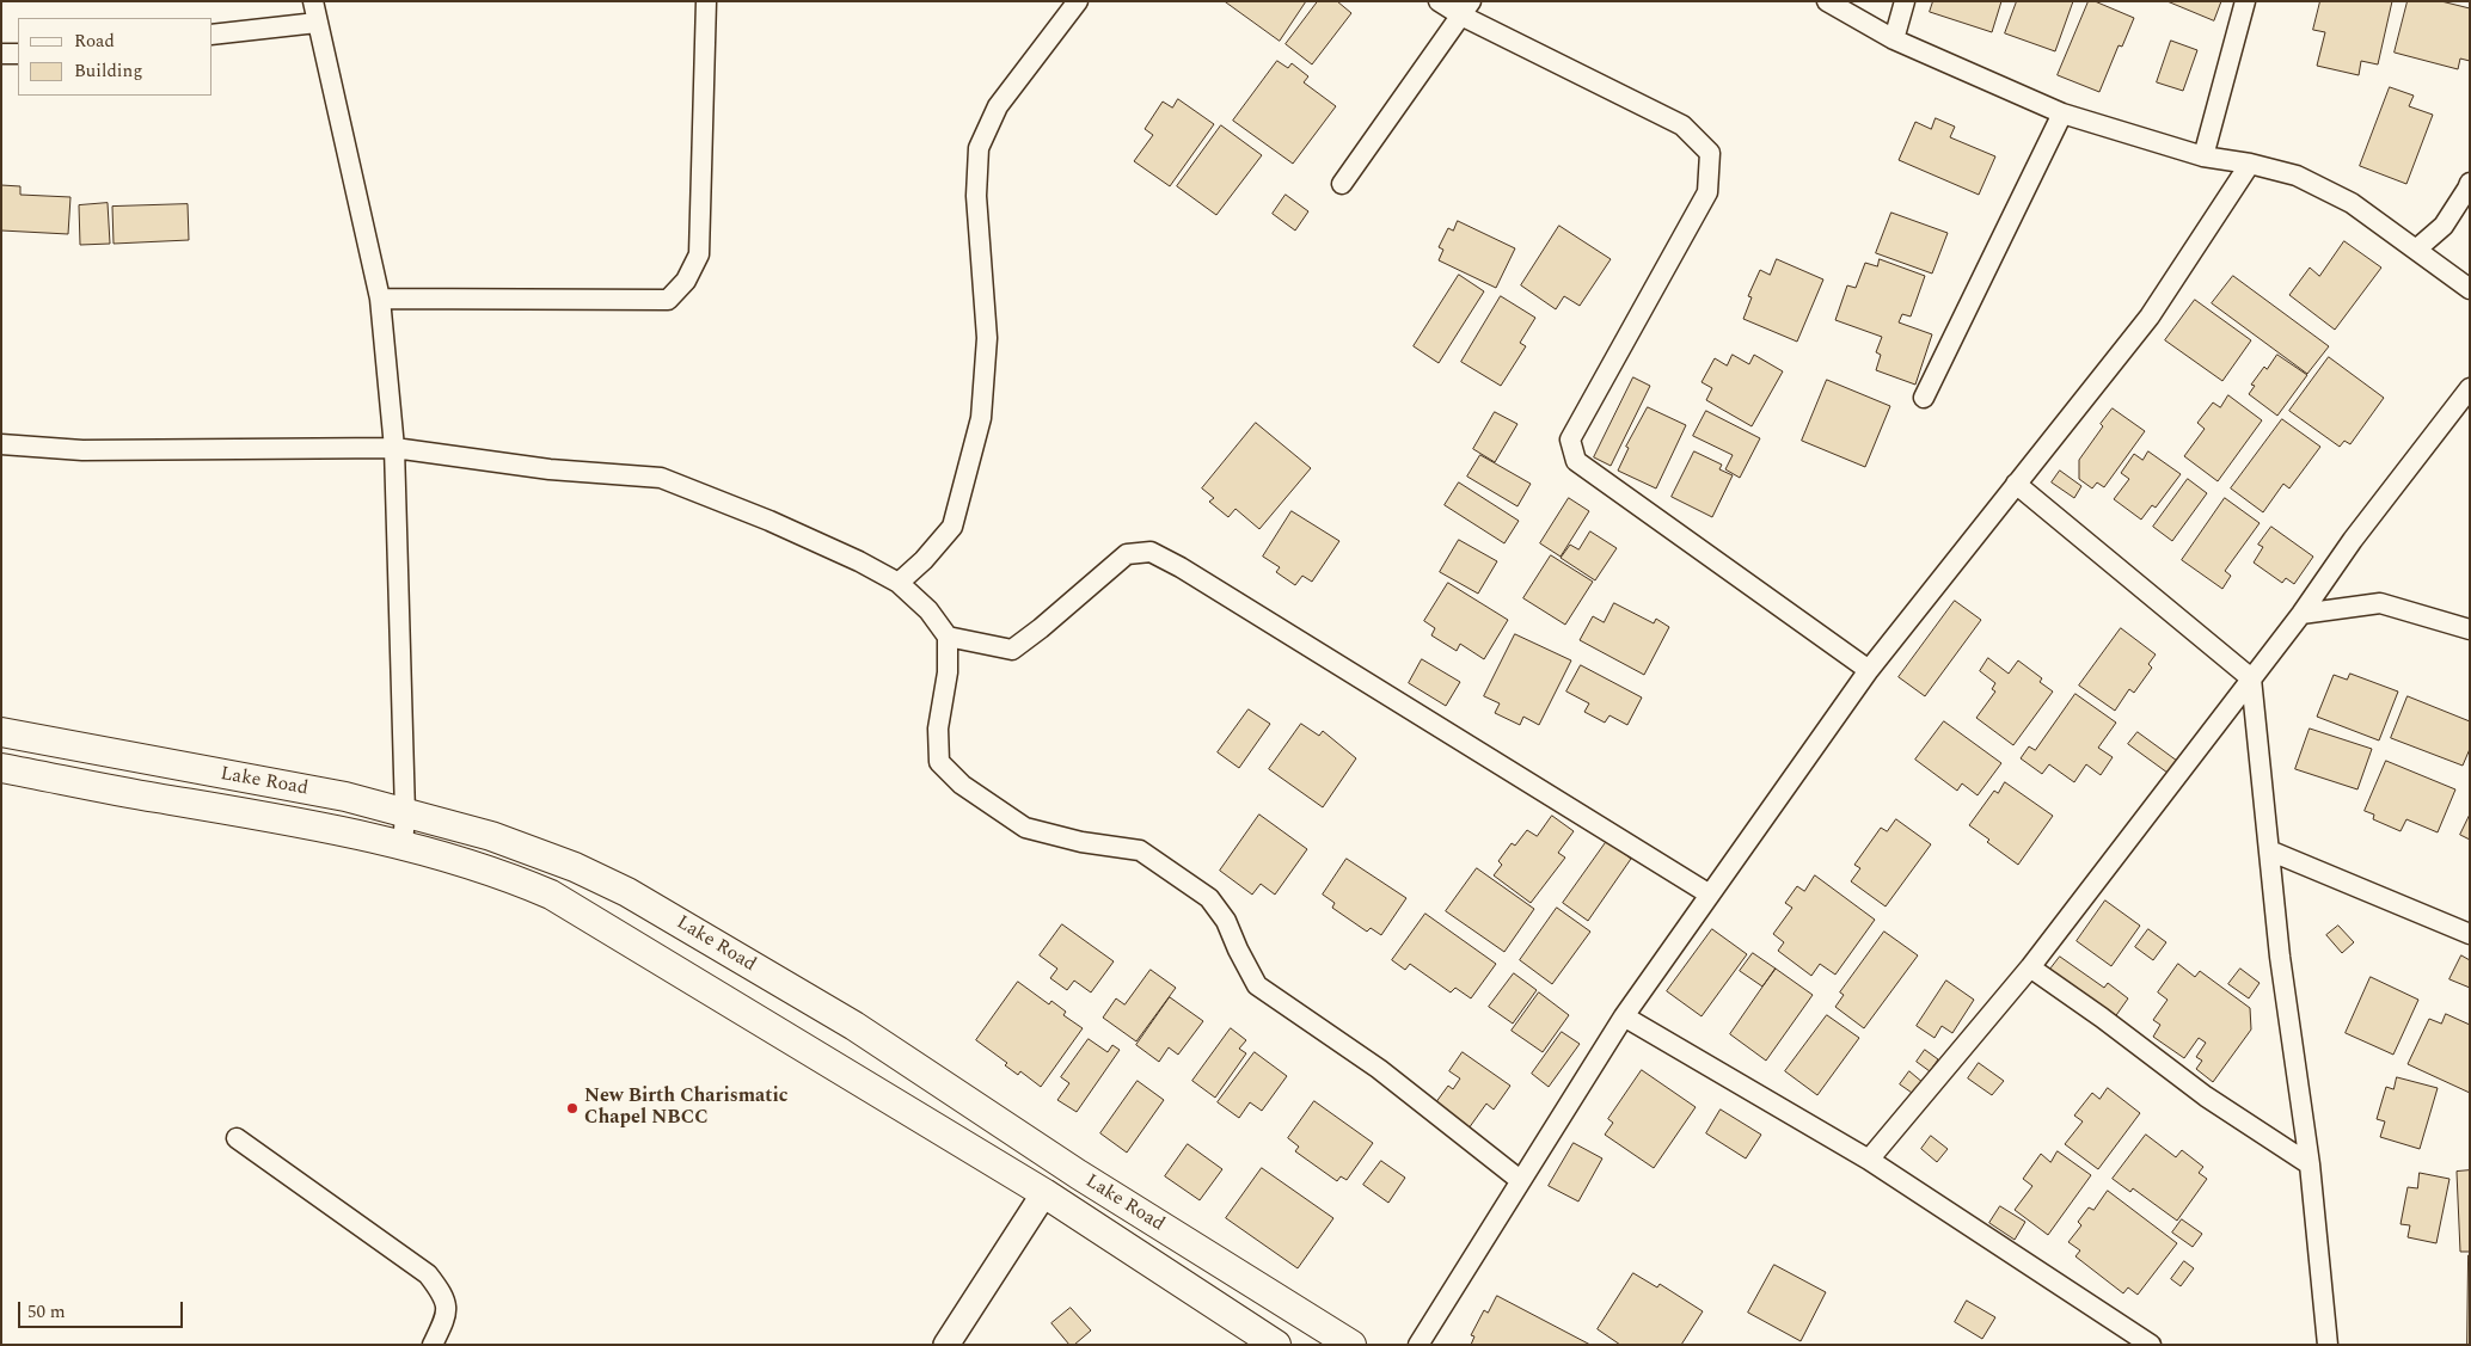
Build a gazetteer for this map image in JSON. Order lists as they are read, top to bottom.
{
  "streets": {
    "main road": ["Lake Road"]
  },
  "places": ["New Birth Charismatic Chapel NBCC"],
  "legend": ["Road", "Building"],
  "scale_bar": "50 m"
}
